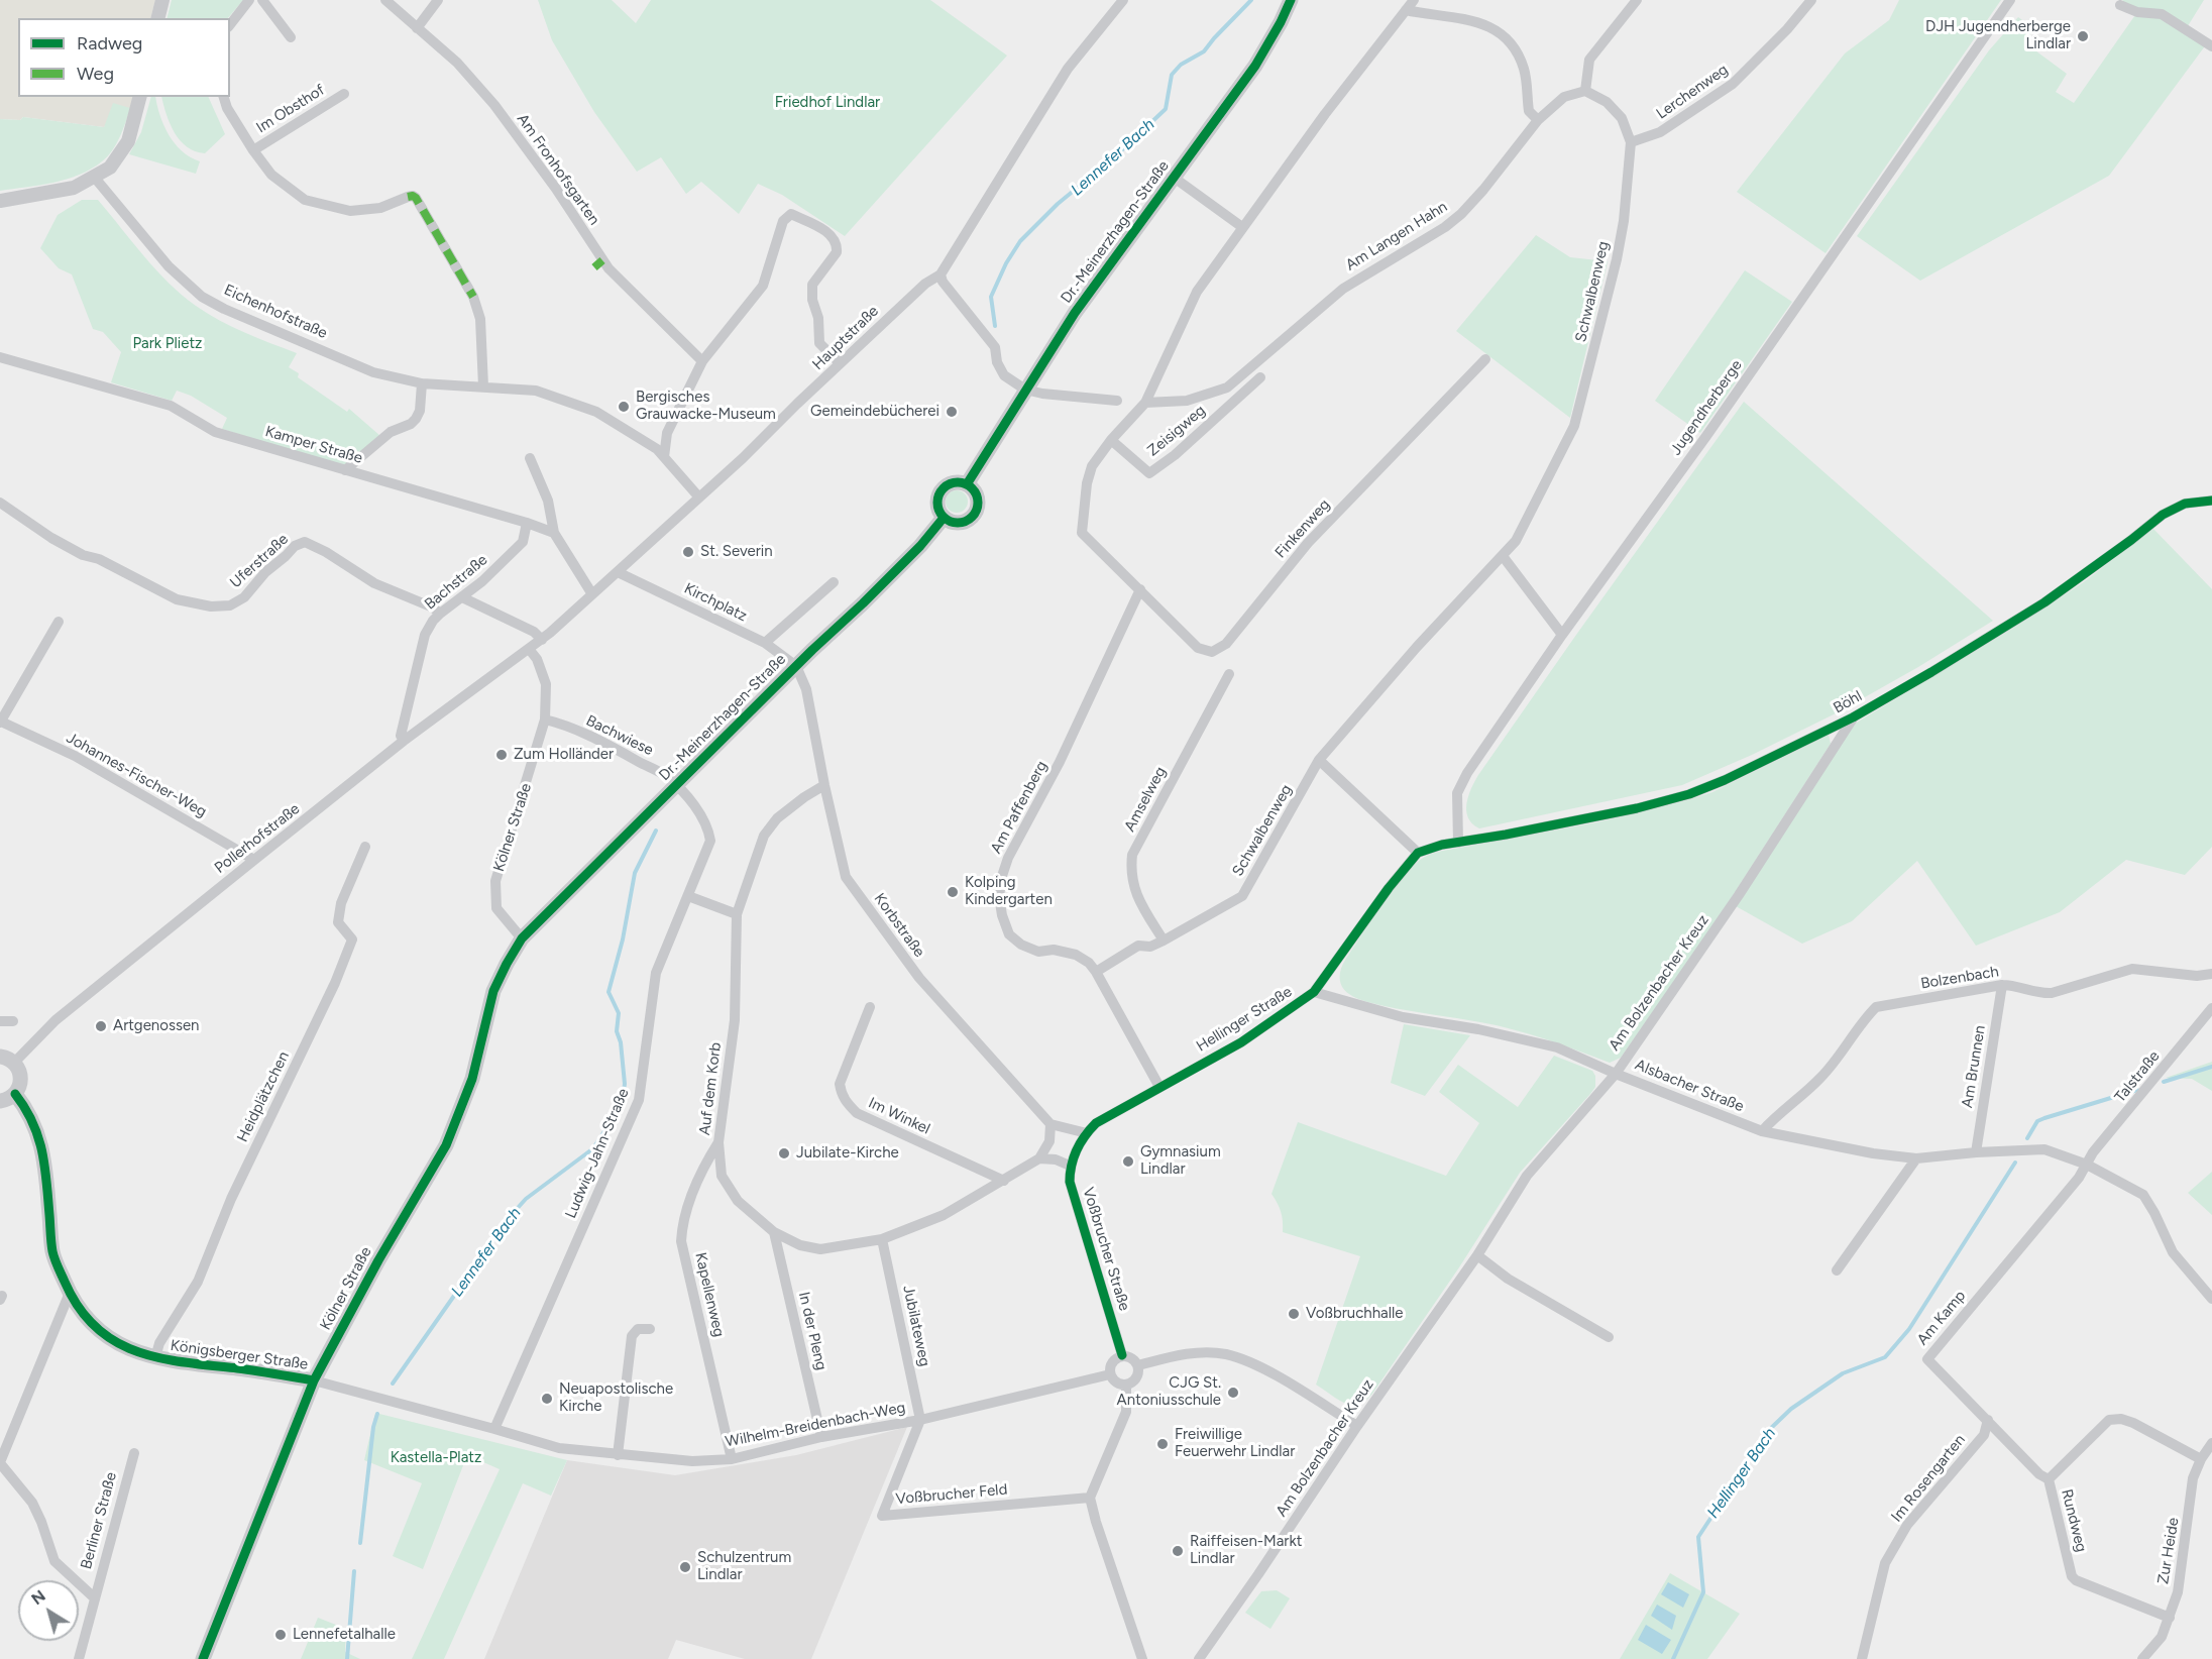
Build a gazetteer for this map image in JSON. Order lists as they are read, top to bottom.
{
  "streets": {
    "main road": ["Dr.-Meinerzhagen-Straße", "Kölner Straße", "Königsberger Straße"],
    "street": [
      "Lerchenweg",
      "Im Obsthof",
      "Am Fronhofsgarten",
      "Am Langen Hahn",
      "Schwalbenweg",
      "Eichenhofstraße",
      "Hauptstraße",
      "Jugendherberge",
      "Zeisigweg",
      "Kamper Straße",
      "Finkenweg",
      "Uferstraße",
      "Bachstraße",
      "Kirchplatz",
      "Böhl",
      "Bachwiese",
      "Johannes-Fischer-Weg",
      "Amselweg",
      "Am Paffenberg",
      "Pollerhofstraße",
      "Korbstraße",
      "Bolzenbach",
      "Am Bolzenbacher Kreuz",
      "Hellinger Straße",
      "Am Brunnen",
      "Talstraße",
      "Alsbacher Straße",
      "Auf dem Korb",
      "Heidplätzchen",
      "Im Winkel",
      "Ludwig-Jahn-Straße",
      "Voßbrucher Straße",
      "Kapellenweg",
      "Am Kamp",
      "Jubilateweg",
      "In der Pleng",
      "Wilhelm-Breidenbach-Weg",
      "Im Rosengarten",
      "Voßbrucher Feld",
      "Berliner Straße",
      "Rundweg",
      "Zur Heide"
    ]
  },
  "crossings": [
    ["Lerchenweg", "Schwalbenweg"],
    ["Im Obsthof", "Eichenhofstraße"],
    ["Dr.-Meinerzhagen-Straße", "Kirchplatz"],
    ["Dr.-Meinerzhagen-Straße", "Bachwiese"],
    ["Dr.-Meinerzhagen-Straße", "Kölner Straße"],
    ["Dr.-Meinerzhagen-Straße", "Korbstraße"],
    ["Dr.-Meinerzhagen-Straße", "Ludwig-Jahn-Straße"],
    ["Schwalbenweg", "Amselweg"],
    ["Schwalbenweg", "Am Paffenberg"],
    ["Eichenhofstraße", "Hauptstraße"],
    ["Hauptstraße", "Kirchplatz"],
    ["Hauptstraße", "Kölner Straße"],
    ["Hauptstraße", "Pollerhofstraße"],
    ["Jugendherberge", "Böhl"],
    ["Zeisigweg", "Finkenweg"],
    ["Kamper Straße", "Bachstraße"],
    ["Finkenweg", "Am Paffenberg"],
    ["Uferstraße", "Bachstraße"],
    ["Bachstraße", "Pollerhofstraße"],
    ["Kirchplatz", "Korbstraße"],
    ["Böhl", "Am Bolzenbacher Kreuz"],
    ["Bachwiese", "Kölner Straße"],
    ["Bachwiese", "Ludwig-Jahn-Straße"],
    ["Johannes-Fischer-Weg", "Pollerhofstraße"],
    ["Am Paffenberg", "Hellinger Straße"],
    ["Kölner Straße", "Pollerhofstraße"],
    ["Kölner Straße", "Königsberger Straße"],
    ["Kölner Straße", "Wilhelm-Breidenbach-Weg"],
    ["Korbstraße", "Auf dem Korb"],
    ["Bolzenbach", "Am Brunnen"],
    ["Bolzenbach", "Alsbacher Straße"],
    ["Am Bolzenbacher Kreuz", "Alsbacher Straße"],
    ["Hellinger Straße", "Alsbacher Straße"],
    ["Hellinger Straße", "Voßbrucher Straße"],
    ["Am Brunnen", "Alsbacher Straße"],
    ["Talstraße", "Alsbacher Straße"],
    ["Talstraße", "Am Kamp"],
    ["Alsbacher Straße", "Am Kamp"],
    ["Auf dem Korb", "Im Winkel"],
    ["Auf dem Korb", "Kapellenweg"],
    ["Auf dem Korb", "Jubilateweg"],
    ["Auf dem Korb", "In der Pleng"],
    ["Heidplätzchen", "Königsberger Straße"],
    ["Ludwig-Jahn-Straße", "Wilhelm-Breidenbach-Weg"],
    ["Voßbrucher Straße", "Wilhelm-Breidenbach-Weg"],
    ["Kapellenweg", "Wilhelm-Breidenbach-Weg"],
    ["Am Kamp", "Im Rosengarten"],
    ["Am Kamp", "Rundweg"],
    ["Jubilateweg", "Wilhelm-Breidenbach-Weg"],
    ["Jubilateweg", "Voßbrucher Feld"],
    ["In der Pleng", "Wilhelm-Breidenbach-Weg"],
    ["Königsberger Straße", "Wilhelm-Breidenbach-Weg"],
    ["Wilhelm-Breidenbach-Weg", "Voßbrucher Feld"],
    ["Rundweg", "Zur Heide"]
  ],
  "water": ["Lennefer Bach", "Hellinger Bach"],
  "parks": ["Friedhof Lindlar", "Park Plietz", "Kastella-Platz"],
  "places": [
    "DJH Jugendherberge Lindlar",
    "Bergisches Grauwacke-Museum",
    "Gemeindebücherei",
    "St. Severin",
    "Zum Holländer",
    "Kolping Kindergarten",
    "Artgenossen",
    "Jubilate-Kirche",
    "Gymnasium Lindlar",
    "Voßbruchhalle",
    "CJG St. Antoniusschule",
    "Neuapostolische Kirche",
    "Freiwillige Feuerwehr Lindlar",
    "Raiffeisen-Markt Lindlar",
    "Schulzentrum Lindlar",
    "Lennefetalhalle"
  ],
  "legend": ["Radweg", "Weg"],
  "north": "top left"
}
